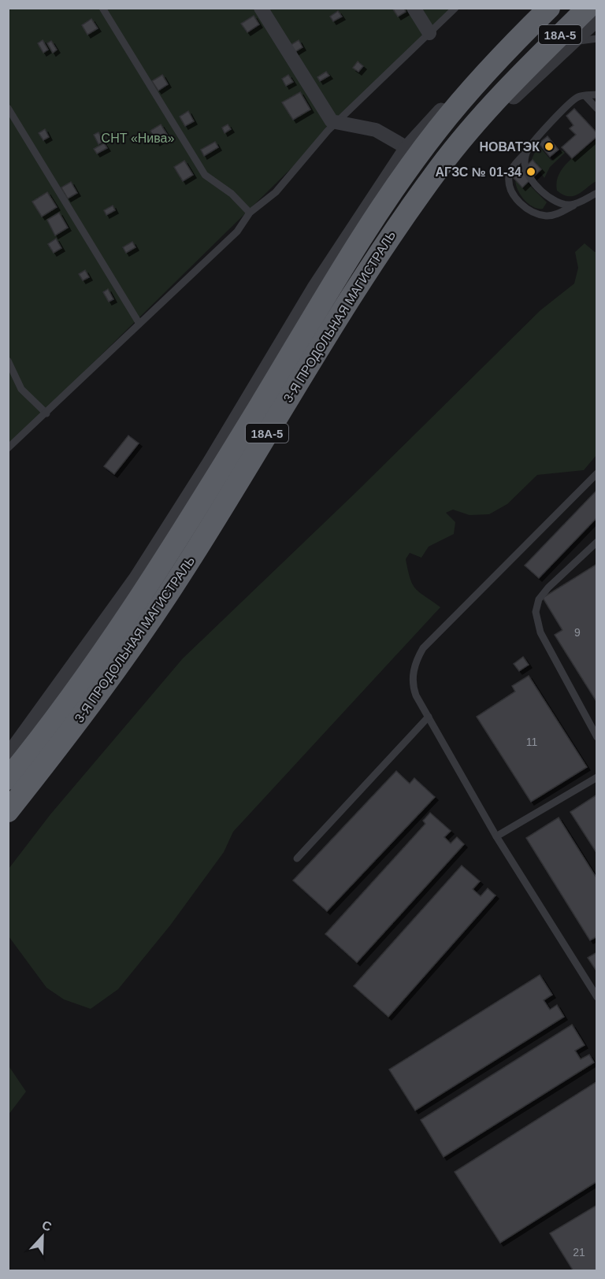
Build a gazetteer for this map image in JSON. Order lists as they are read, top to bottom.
{
  "streets": {
    "highway": ["18А-5", "3-Я ПРОДОЛЬНАЯ МАГИСТРАЛЬ"]
  },
  "parks": ["СНТ «Нива»"],
  "places": ["НОВАТЭК", "АГЗС № 01-34"],
  "house_numbers": ["9", "11", "21"],
  "north": "top"
}
